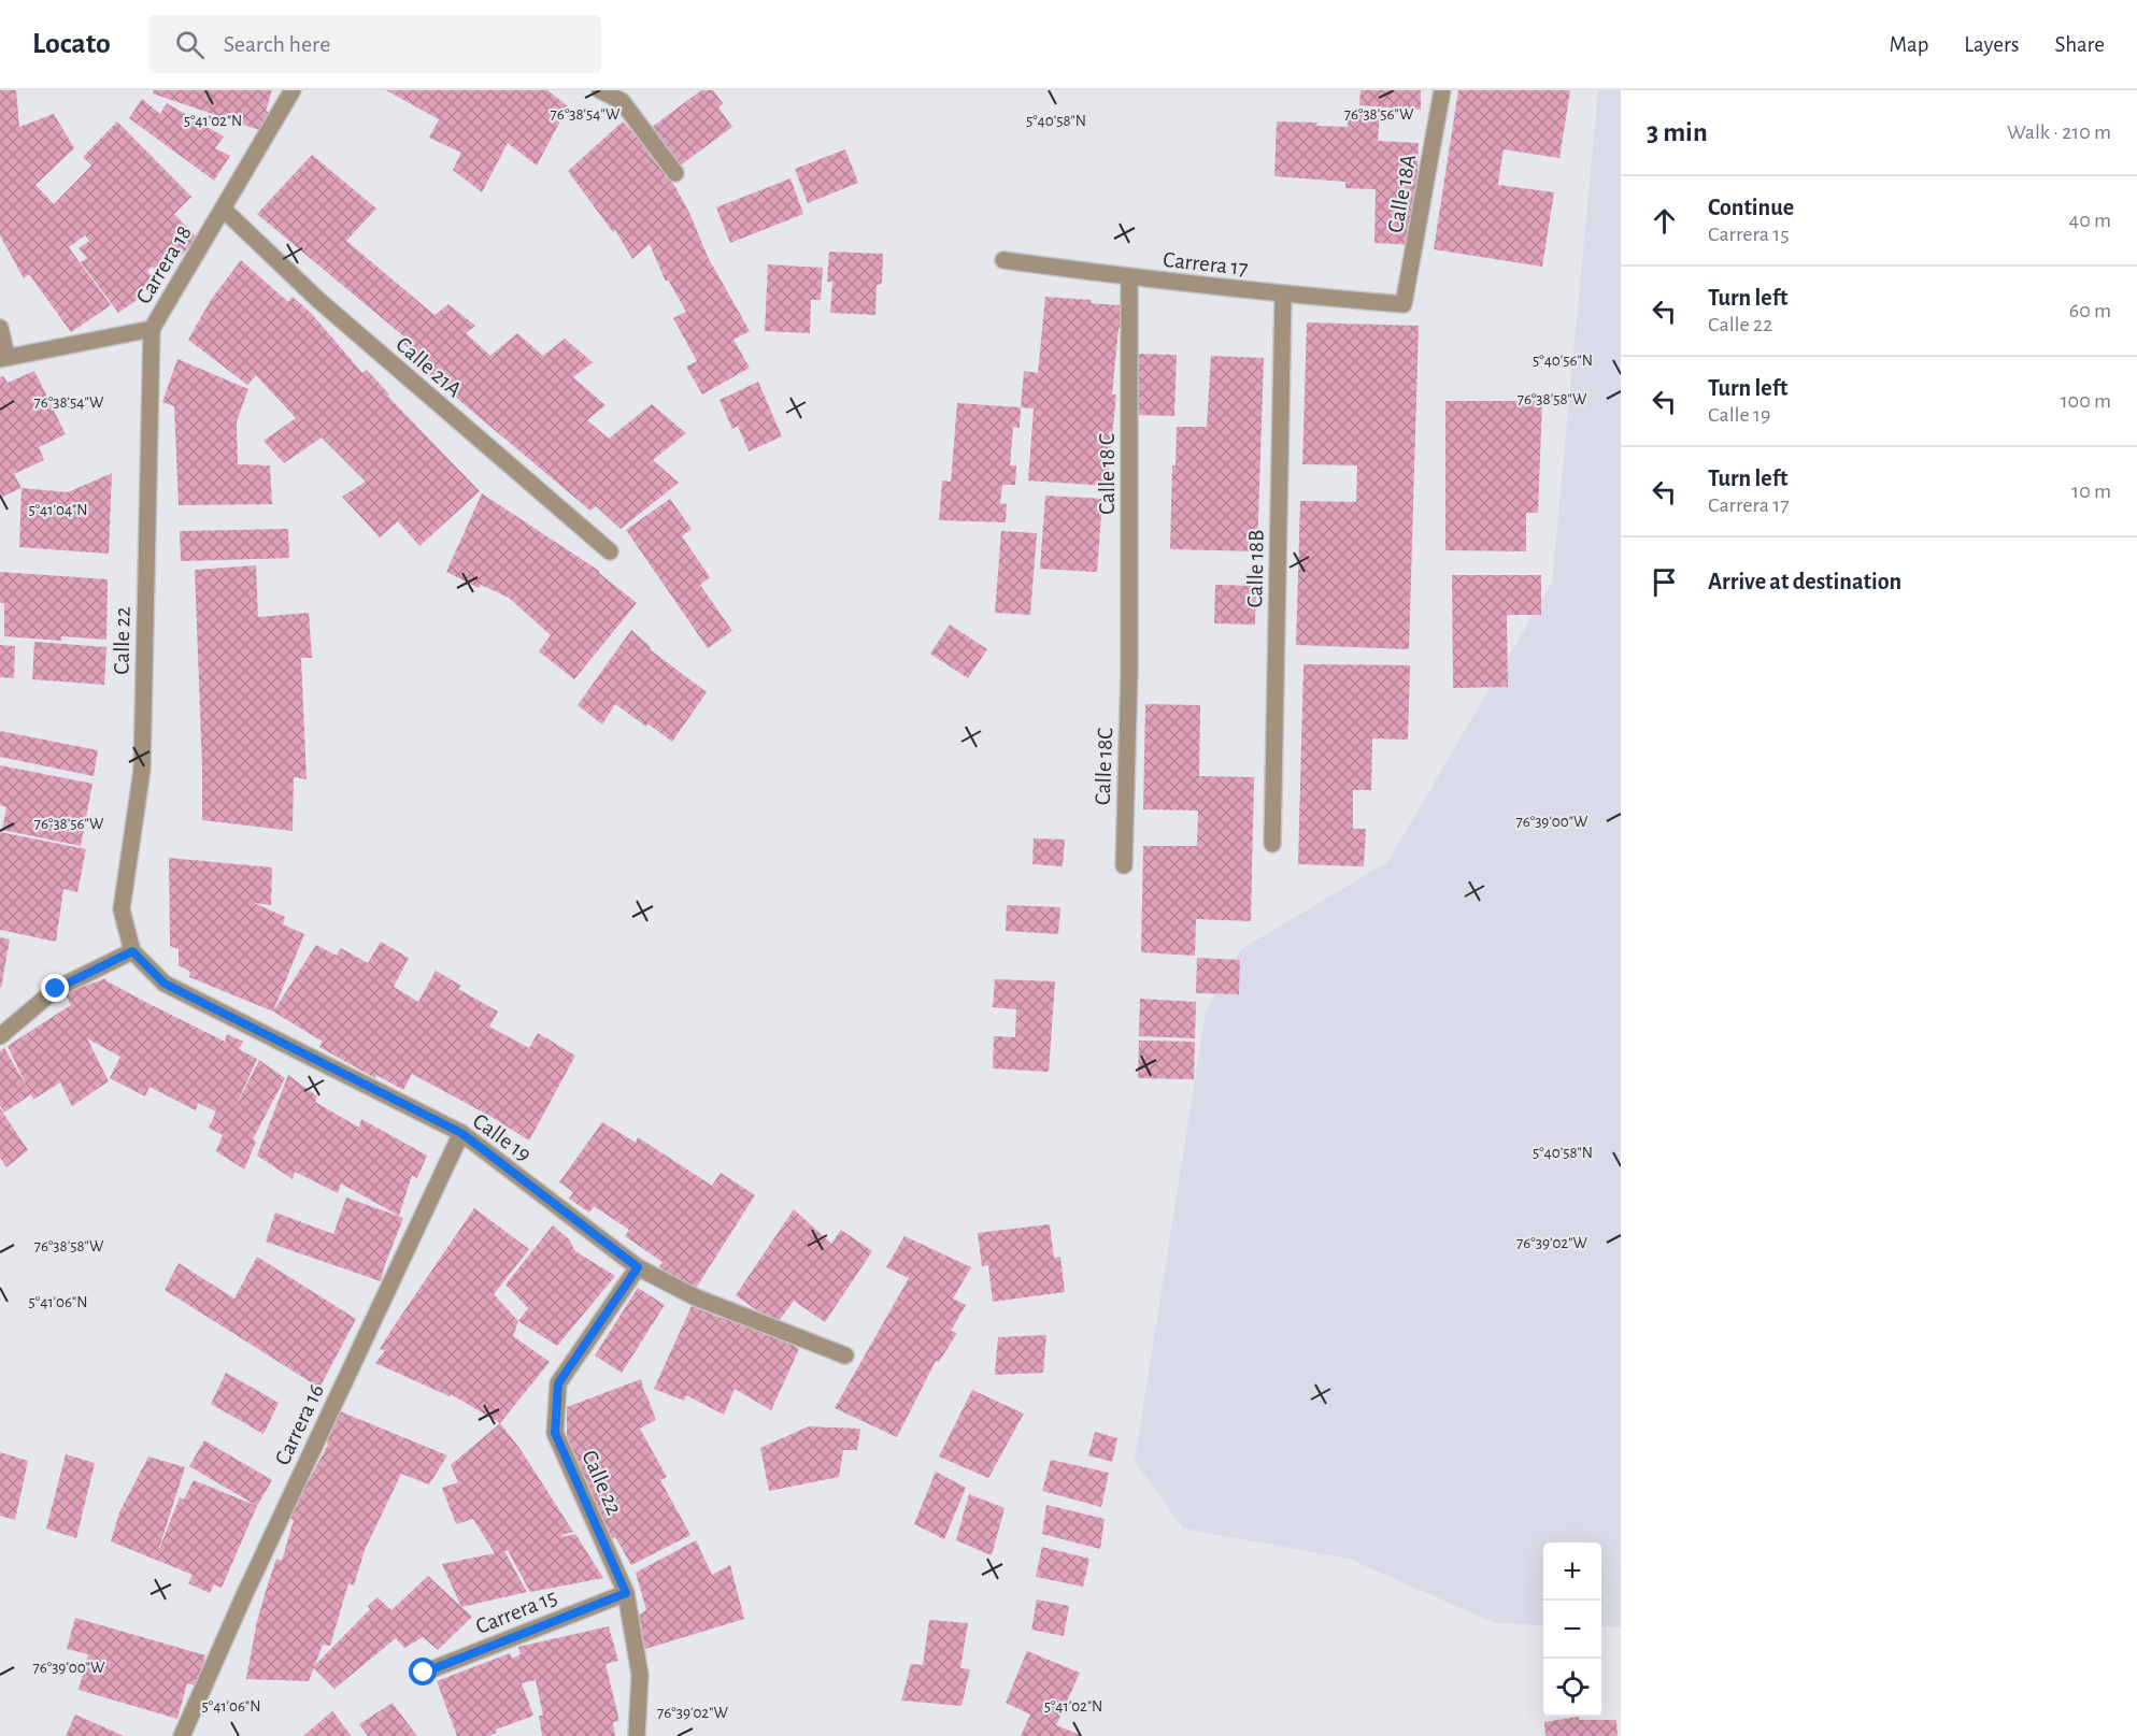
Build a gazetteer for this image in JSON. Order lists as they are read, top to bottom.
{
  "streets": {
    "street": [
      "Calle 18A",
      "Carrera 17",
      "Carrera 18",
      "Calle 21A",
      "Calle 18 C",
      "Calle 18B",
      "Calle 22",
      "Calle 18C",
      "Calle 19",
      "Carrera 16",
      "Carrera 15"
    ]
  },
  "crossings": [
    ["Calle 18A", "Carrera 17"],
    ["Carrera 17", "Calle 18 C"],
    ["Carrera 17", "Calle 18B"],
    ["Carrera 18", "Calle 21A"],
    ["Carrera 18", "Calle 22"],
    ["Calle 18 C", "Calle 18C"],
    ["Calle 22", "Calle 19"],
    ["Calle 22", "Carrera 15"],
    ["Calle 19", "Carrera 16"]
  ],
  "page": {
    "header": "Locato",
    "search": "Search here",
    "nav": ["Map", "Layers", "Share"],
    "heading": ["3 min", "Walk · 210 m"],
    "list": [
      ["Continue", "Carrera 15", "40 m"],
      ["Turn left", "Calle 22", "60 m"],
      ["Turn left", "Calle 19", "100 m"],
      ["Turn left", "Carrera 17", "10 m"],
      "Arrive at destination"
    ],
    "map_buttons": ["+", "−"]
  },
  "coordinates": [
    "76°38'54\"W",
    "76°38'56\"W",
    "5°41'02\"N",
    "5°40'58\"N",
    "5°40'56\"N",
    "76°38'58\"W",
    "5°41'04\"N",
    "76°39'00\"W",
    "76°39'02\"W",
    "5°41'06\"N"
  ]
}
